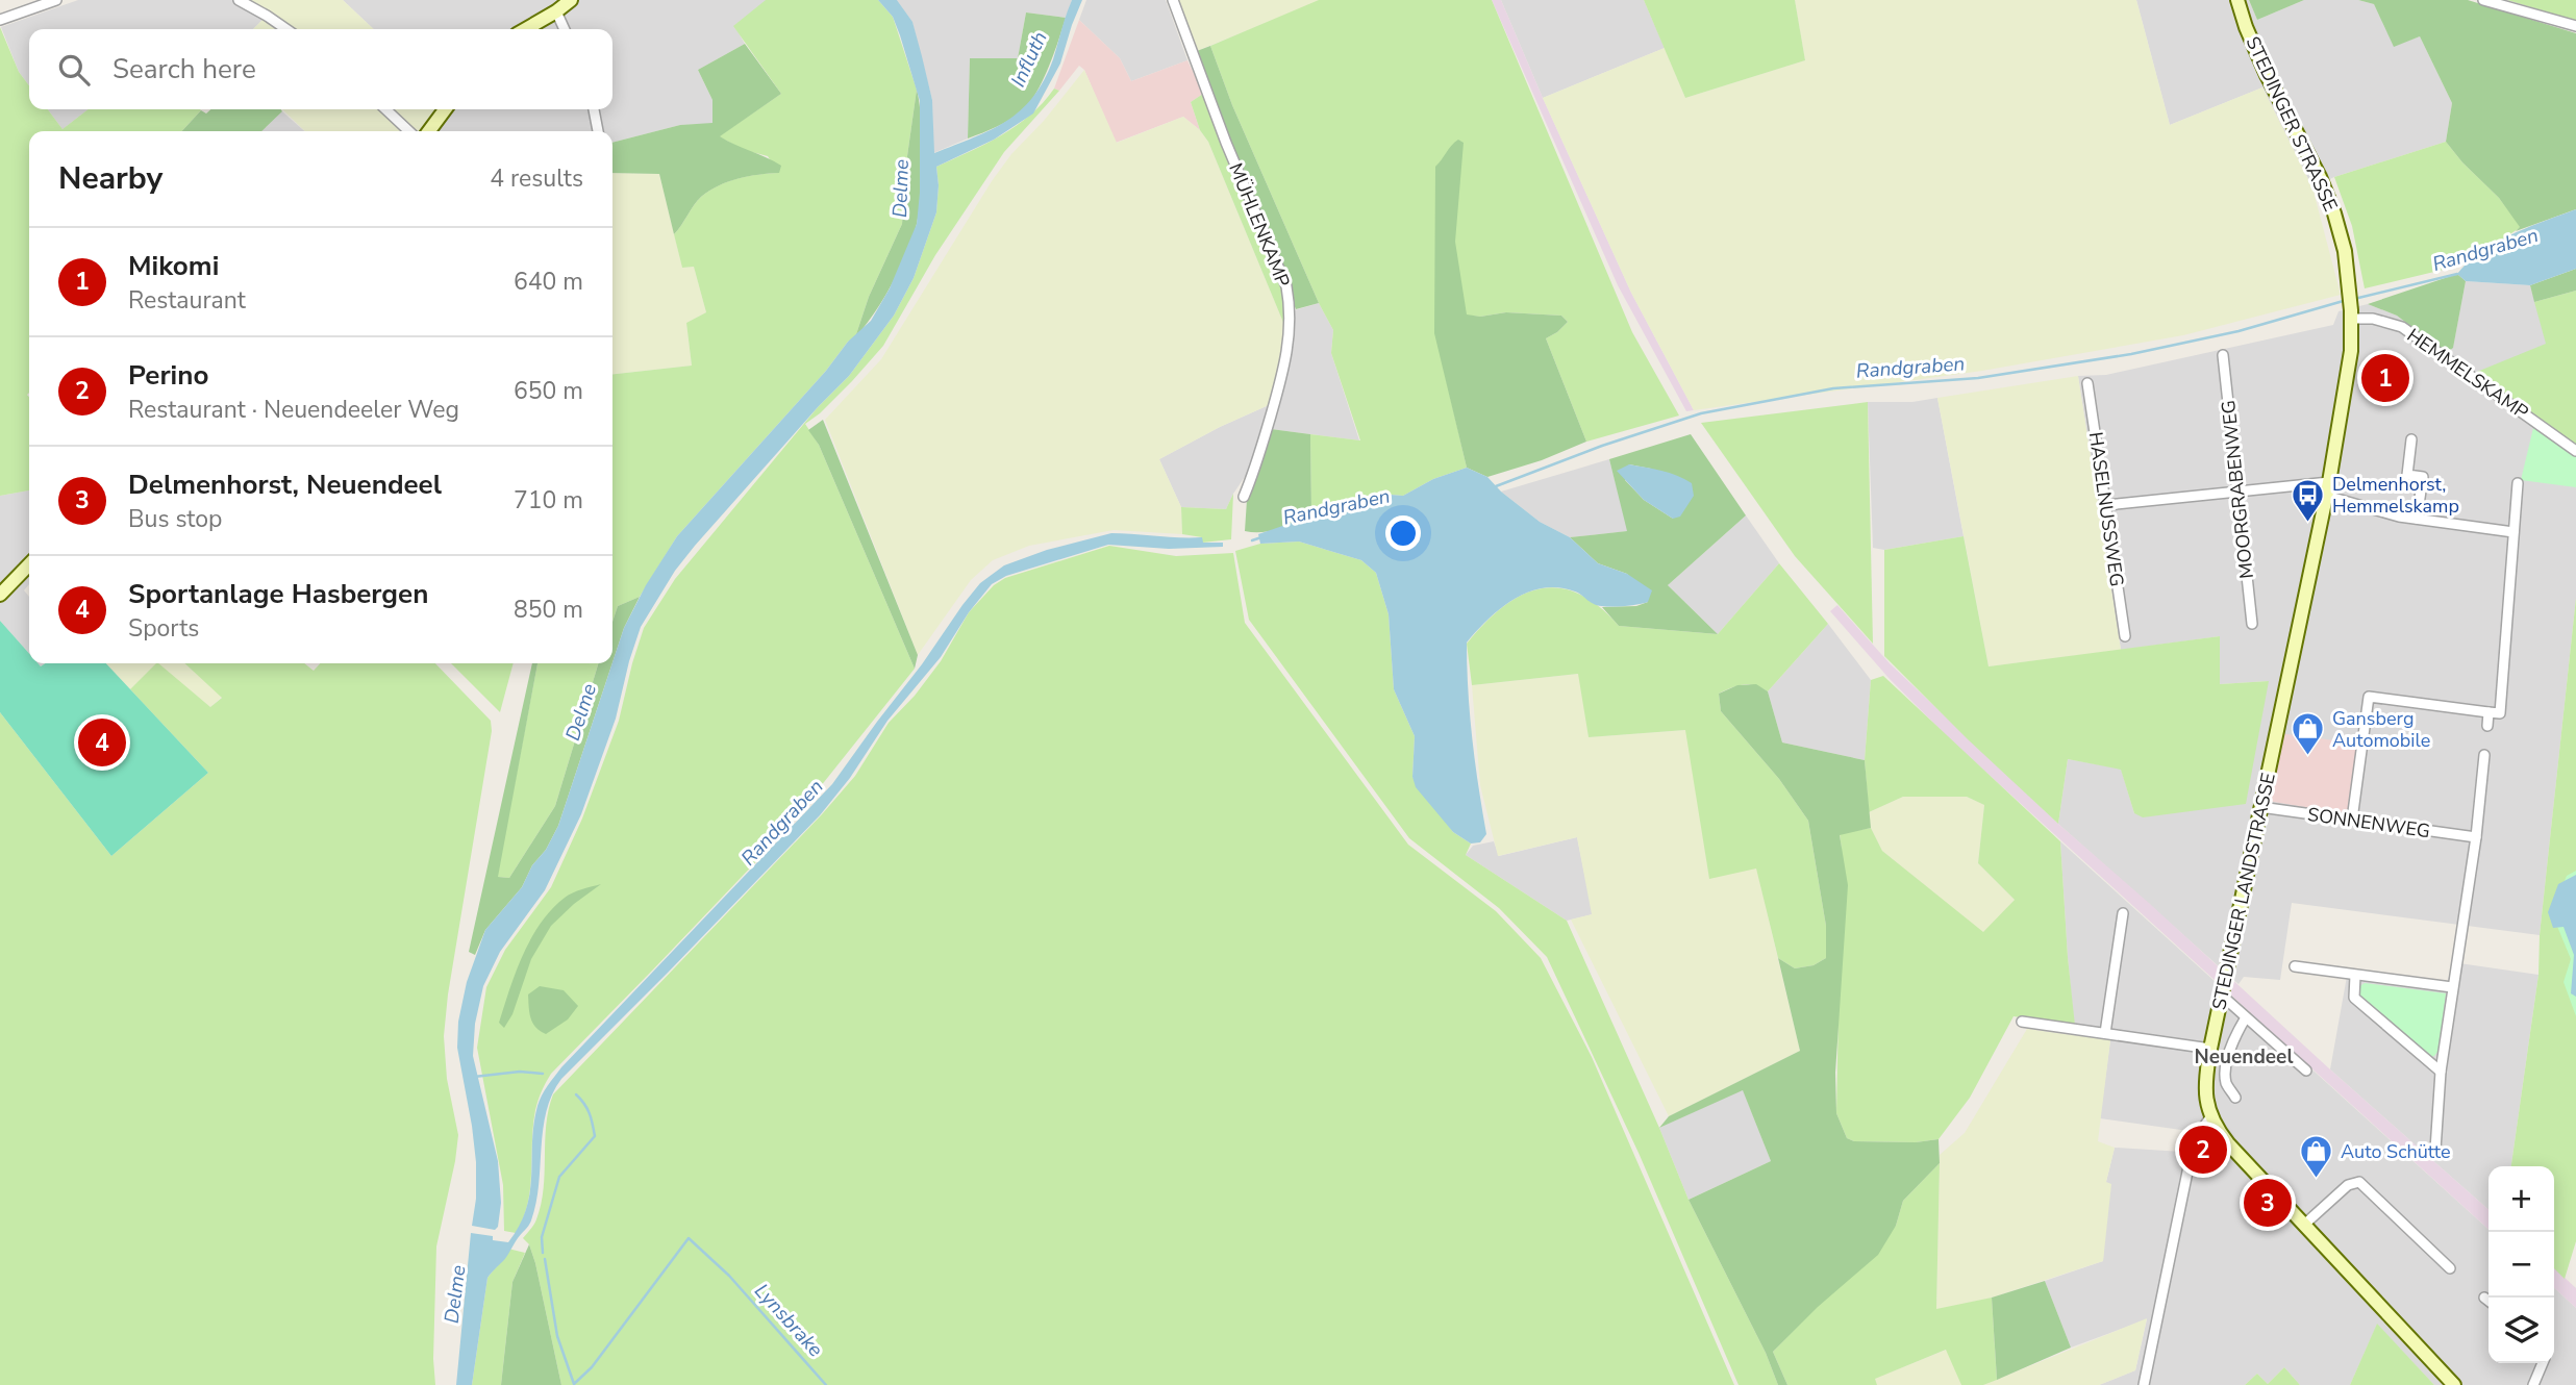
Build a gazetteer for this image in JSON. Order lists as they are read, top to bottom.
{
  "streets": {
    "main road": ["STEDINGER STRASSE", "STEDINGER LANDSTRASSE"],
    "street": [
      "MÜHLENKAMP",
      "HEMMELSKAMP",
      "MOORGRABENWEG",
      "HASELNUSSWEG",
      "SONNENWEG"
    ]
  },
  "crossings": [
    ["STEDINGER STRASSE", "HEMMELSKAMP"],
    ["STEDINGER STRASSE", "STEDINGER LANDSTRASSE"],
    ["HEMMELSKAMP", "STEDINGER LANDSTRASSE"],
    ["SONNENWEG", "STEDINGER LANDSTRASSE"]
  ],
  "districts": ["Neuendeel"],
  "water": [
    "Influth",
    "Delme",
    "Randgraben",
    "Lynsbrake"
  ],
  "places": {
    "bus stop": ["Delmenhorst, Hemmelskamp"],
    "shop": ["Gansberg Automobile", "Auto Schütte"]
  },
  "page": {
    "search": "Search here",
    "heading": ["Nearby", "4 results"],
    "list": [
      {
        "mark": "1",
        "name": "Mikomi",
        "note": "Restaurant",
        "value": "640 m"
      },
      {
        "mark": "2",
        "name": "Perino",
        "note": "Restaurant · Neuendeeler Weg",
        "value": "650 m"
      },
      {
        "mark": "3",
        "name": "Delmenhorst, Neuendeel",
        "note": "Bus stop",
        "value": "710 m"
      },
      {
        "mark": "4",
        "name": "Sportanlage Hasbergen",
        "note": "Sports",
        "value": "850 m"
      }
    ],
    "pins": [
      "1",
      "4",
      "2",
      "3"
    ],
    "map_buttons": ["+", "−"]
  }
}
